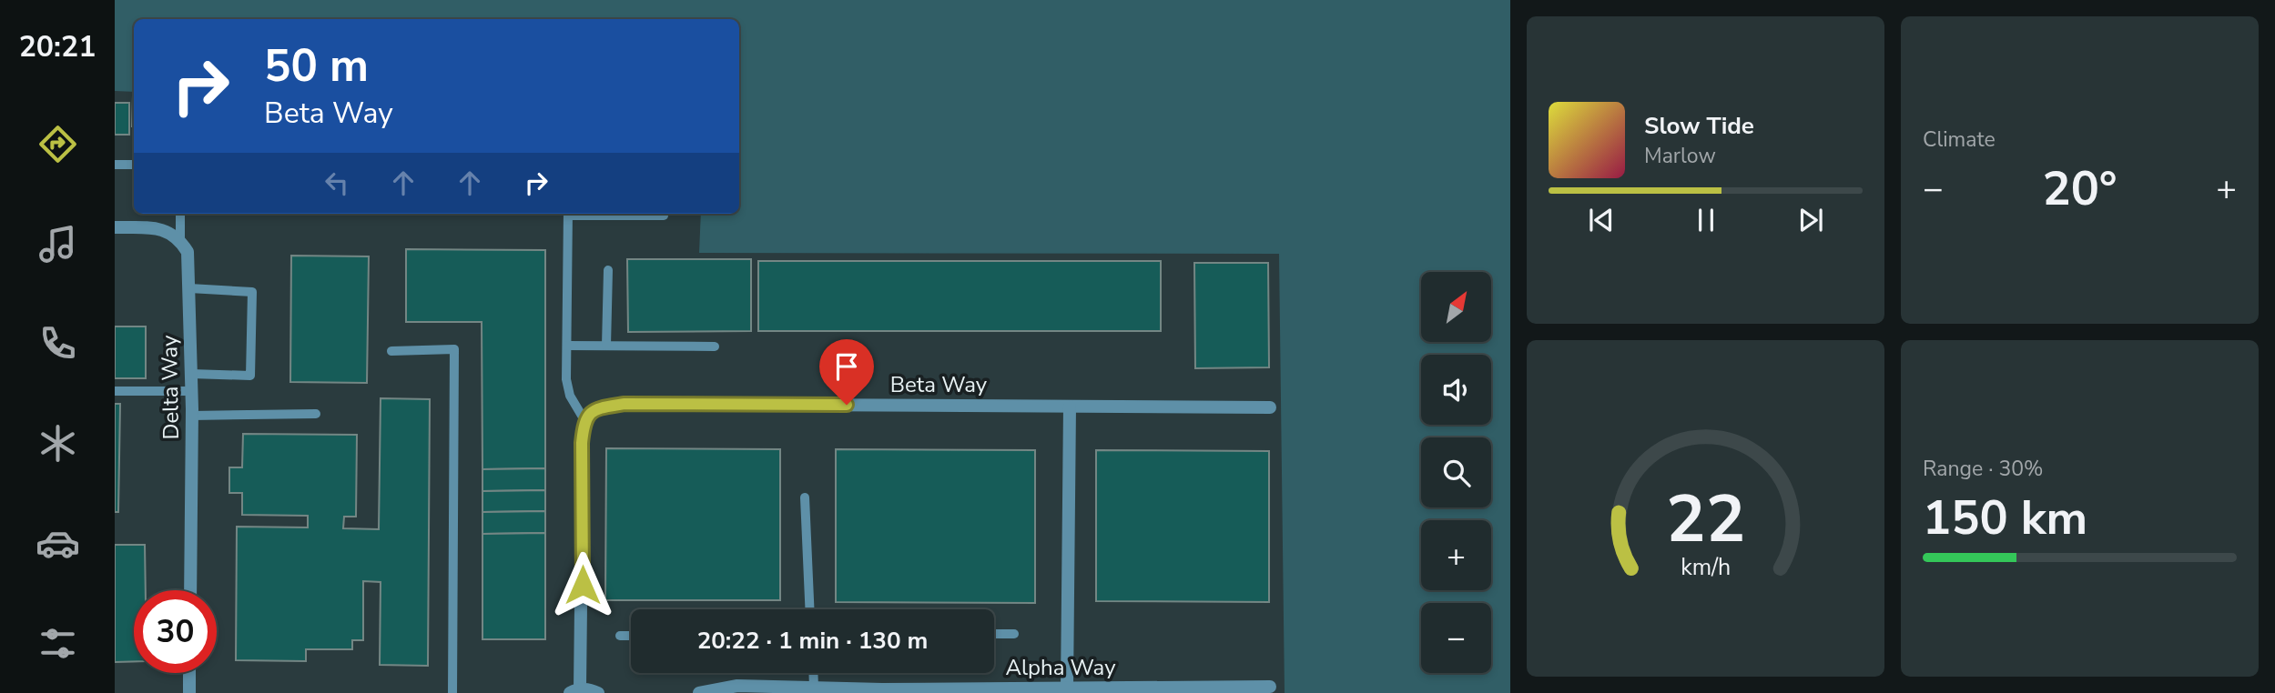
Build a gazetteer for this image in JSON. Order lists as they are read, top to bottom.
{
  "streets": {
    "street": ["Beta Way", "Delta Way", "Alpha Way"]
  },
  "north": "top right",
  "page": {
    "tabs": "20:21",
    "tile": [
      "Climate",
      ["Range · 30%", "150 km"]
    ],
    "turn": ["50 m", "Beta Way"],
    "song": ["Slow Tide", "Marlow"],
    "heat": ["−", "20°", "+"],
    "map_buttons": ["+", "−"],
    "limit": "30",
    "trip": "20:22 · 1 min · 130 m",
    "gauge": ["22", "km/h"]
  }
}
